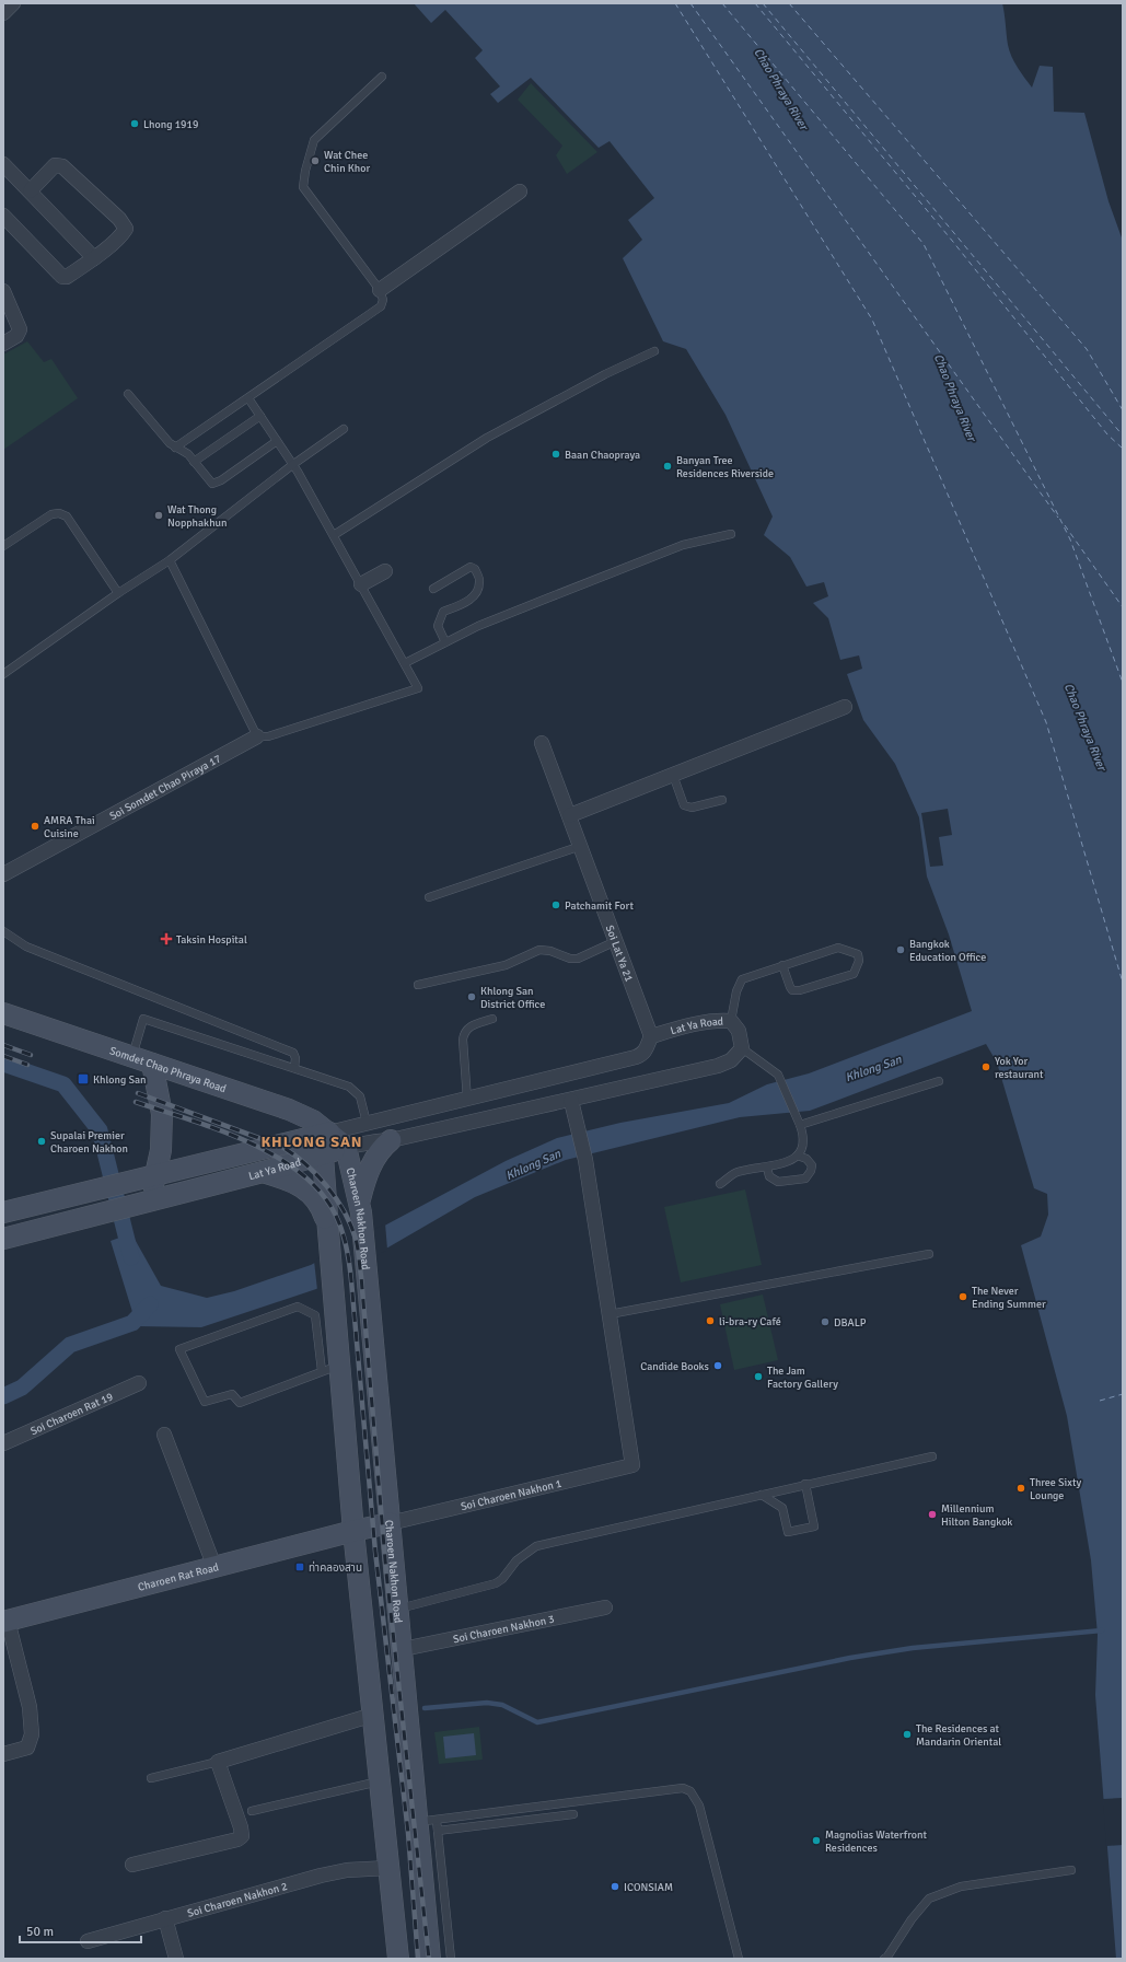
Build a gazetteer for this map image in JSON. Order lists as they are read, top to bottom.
{
  "streets": {
    "main road": [
      "Lat Ya Road",
      "Somdet Chao Phraya Road",
      "Charoen Nakhon Road",
      "Charoen Rat Road"
    ],
    "street": [
      "Soi Somdet Chao Piraya 17",
      "Soi Lat Ya 21",
      "Soi Charoen Rat 19",
      "Soi Charoen Nakhon 1",
      "Soi Charoen Nakhon 3",
      "Soi Charoen Nakhon 2"
    ]
  },
  "crossings": [
    ["Soi Lat Ya 21", "Lat Ya Road"],
    ["Lat Ya Road", "Somdet Chao Phraya Road"],
    ["Lat Ya Road", "Charoen Nakhon Road"],
    ["Charoen Nakhon Road", "Soi Charoen Nakhon 1"],
    ["Charoen Nakhon Road", "Charoen Rat Road"],
    ["Charoen Nakhon Road", "Soi Charoen Nakhon 3"],
    ["Soi Charoen Nakhon 1", "Charoen Rat Road"]
  ],
  "districts": ["KHLONG SAN"],
  "water": ["Chao Phraya River", "Khlong San"],
  "places": {
    "other": [
      "Lhong 1919",
      "Wat Chee Chin Khor",
      "Baan Chaopraya",
      "Banyan Tree Residences Riverside",
      "Wat Thong Nopphakhun",
      "AMRA Thai Cuisine",
      "Patchamit Fort",
      "Bangkok Education Office",
      "Khlong San District Office",
      "Yok Yor restaurant",
      "Supalai Premier Charoen Nakhon",
      "The Never Ending Summer",
      "li-bra-ry Café",
      "DBALP",
      "Candide Books",
      "The Jam Factory Gallery",
      "Three Sixty Lounge",
      "Millennium Hilton Bangkok",
      "The Residences at Mandarin Oriental",
      "Magnolias Waterfront Residences",
      "ICONSIAM"
    ],
    "health": ["Taksin Hospital"],
    "transit": ["Khlong San", "ท่าคลองสาน"]
  },
  "scale_bar": "50 m"
}
